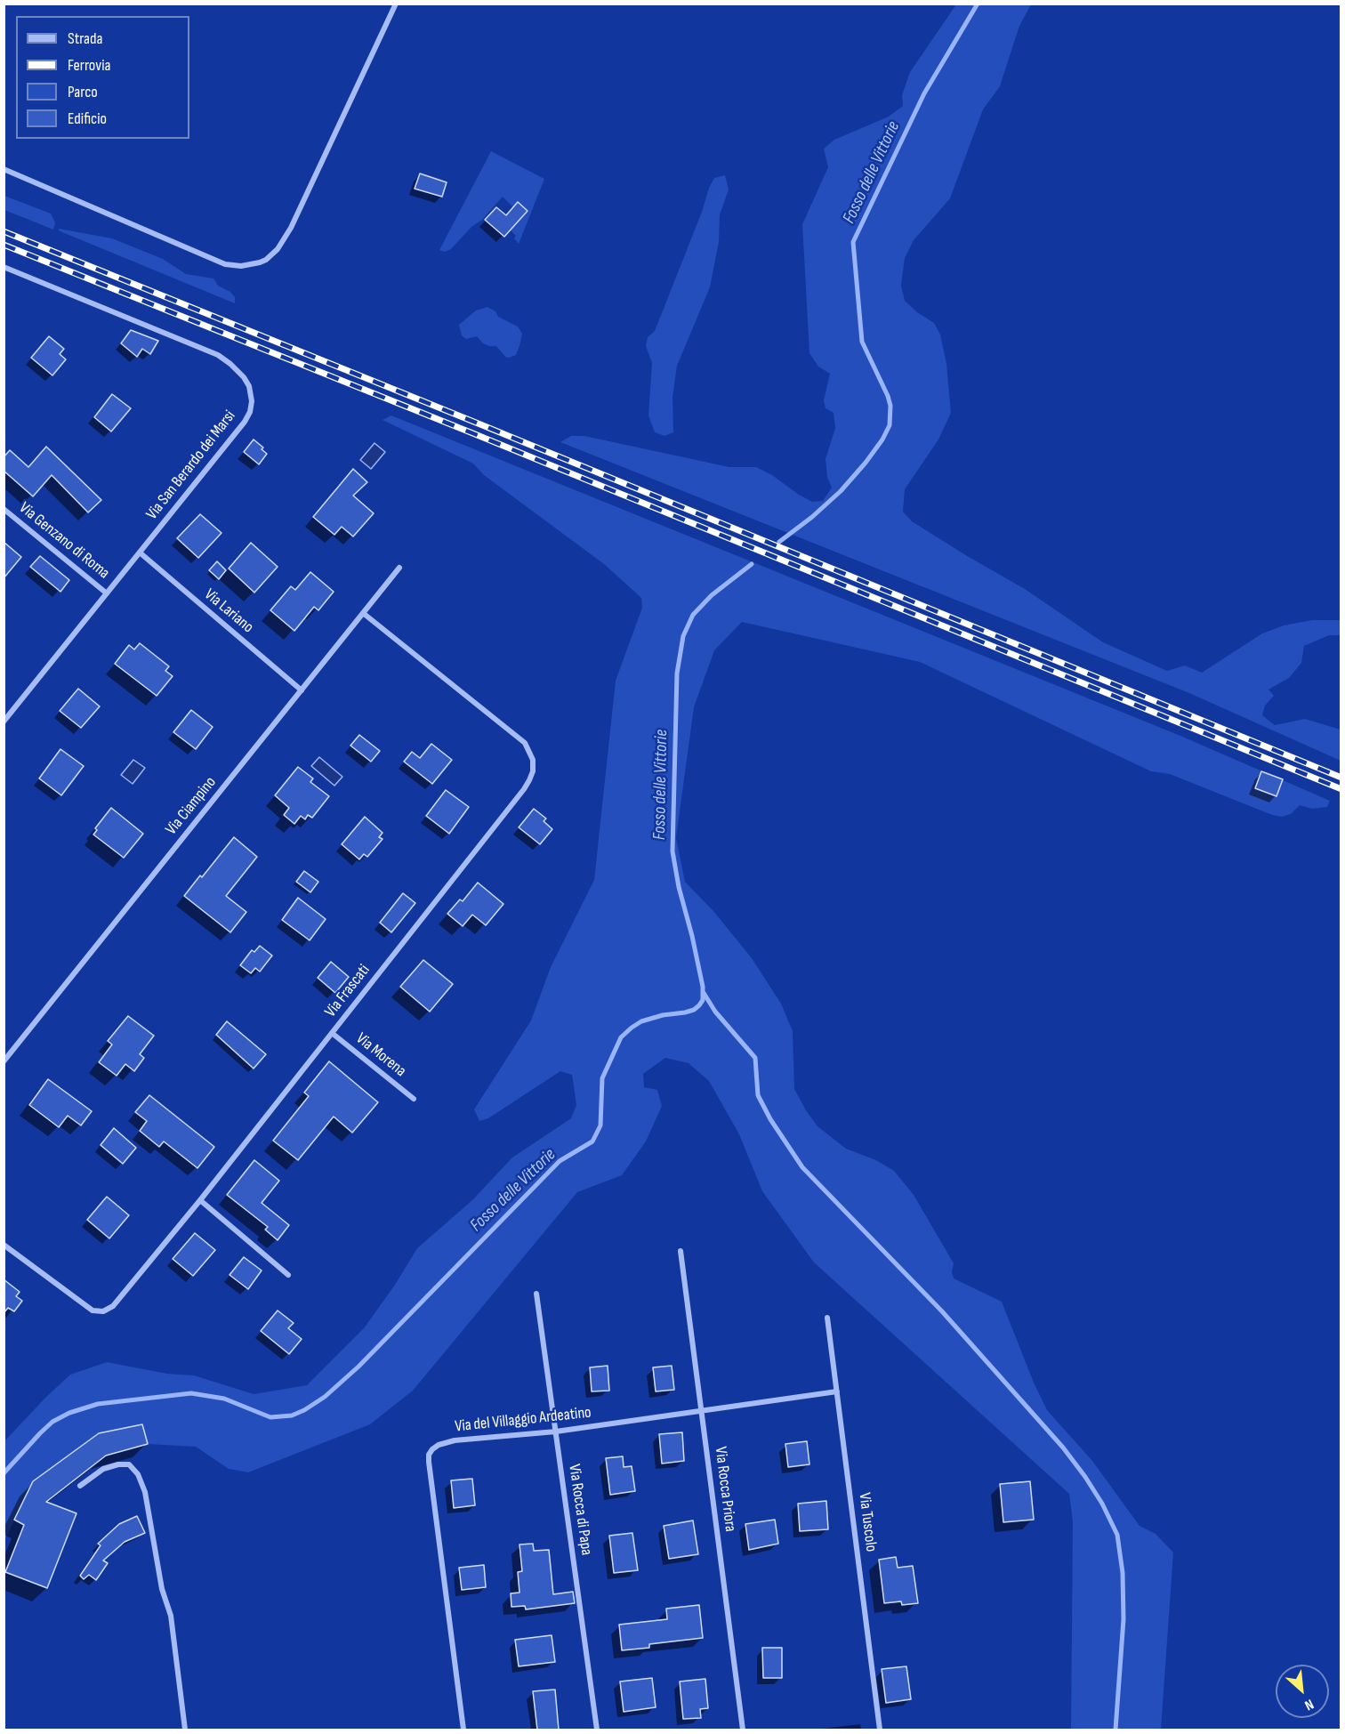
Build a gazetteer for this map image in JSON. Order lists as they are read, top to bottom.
{
  "streets": {
    "street": [
      "Via San Berardo dei Marsi",
      "Via Genzano di Roma",
      "Via Lariano",
      "Via Ciampino",
      "Via Frascati",
      "Via Morena",
      "Via del Villaggio Ardeatino",
      "Via Rocca Priora",
      "Via Rocca di Papa",
      "Via Tuscolo"
    ]
  },
  "crossings": [
    ["Via San Berardo dei Marsi", "Via Genzano di Roma"],
    ["Via San Berardo dei Marsi", "Via Lariano"],
    ["Via Lariano", "Via Ciampino"],
    ["Via Ciampino", "Via Frascati"],
    ["Via Frascati", "Via Morena"],
    ["Via del Villaggio Ardeatino", "Via Rocca Priora"],
    ["Via del Villaggio Ardeatino", "Via Rocca di Papa"],
    ["Via del Villaggio Ardeatino", "Via Tuscolo"]
  ],
  "water": ["Fosso delle Vittorie"],
  "legend": [
    "Strada",
    "Ferrovia",
    "Parco",
    "Edificio"
  ],
  "north": "bottom right"
}
